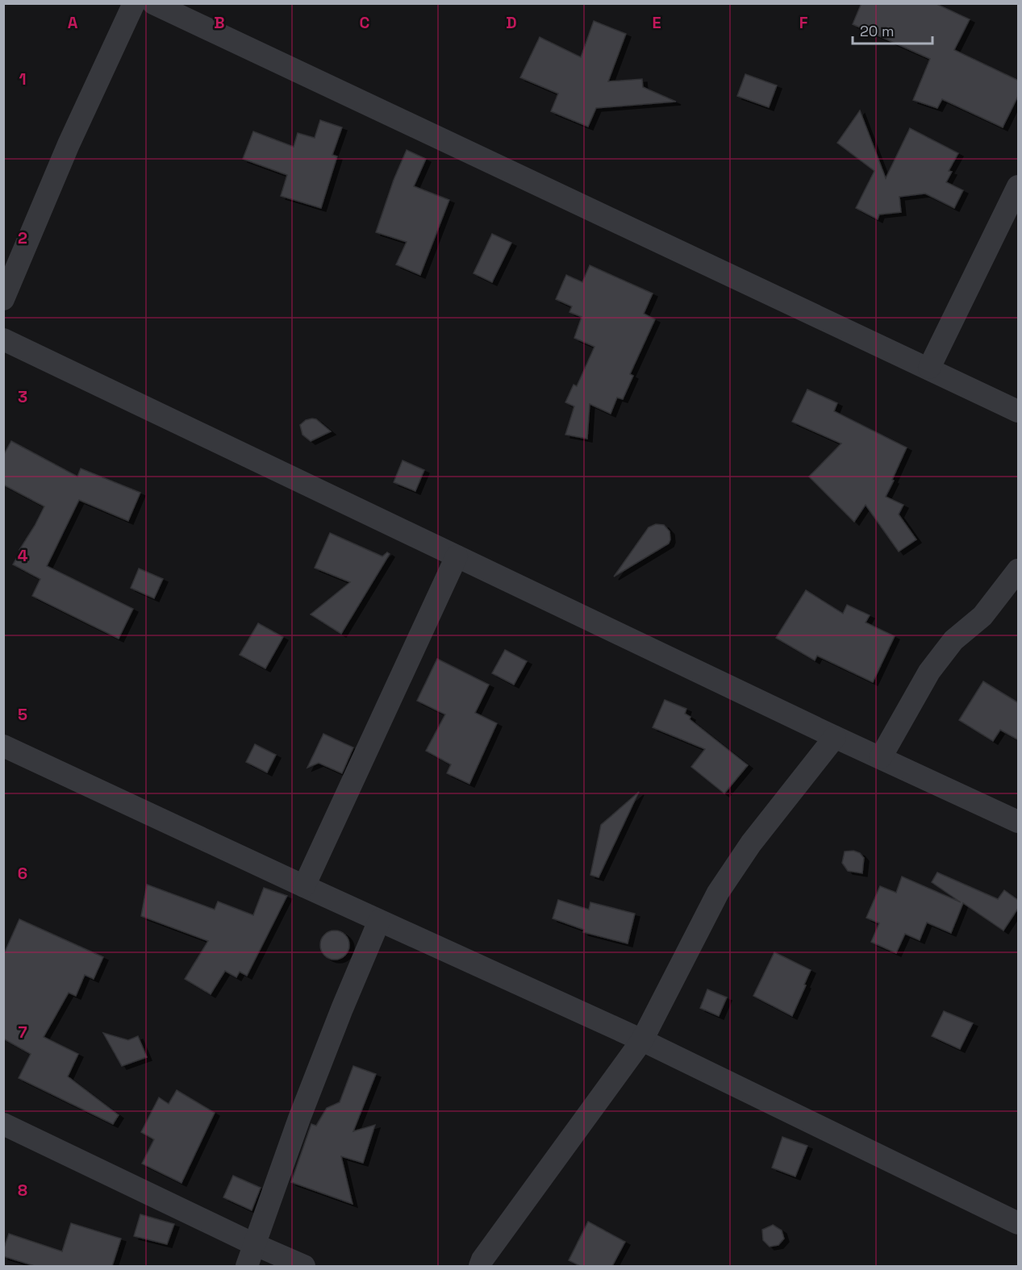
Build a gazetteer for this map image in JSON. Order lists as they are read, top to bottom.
{
  "scale_bar": "20 m",
  "grid": {
    "columns": [
      "A",
      "B",
      "C",
      "D",
      "E",
      "F"
    ],
    "rows": [
      "1",
      "2",
      "3",
      "4",
      "5",
      "6",
      "7",
      "8"
    ]
  }
}
